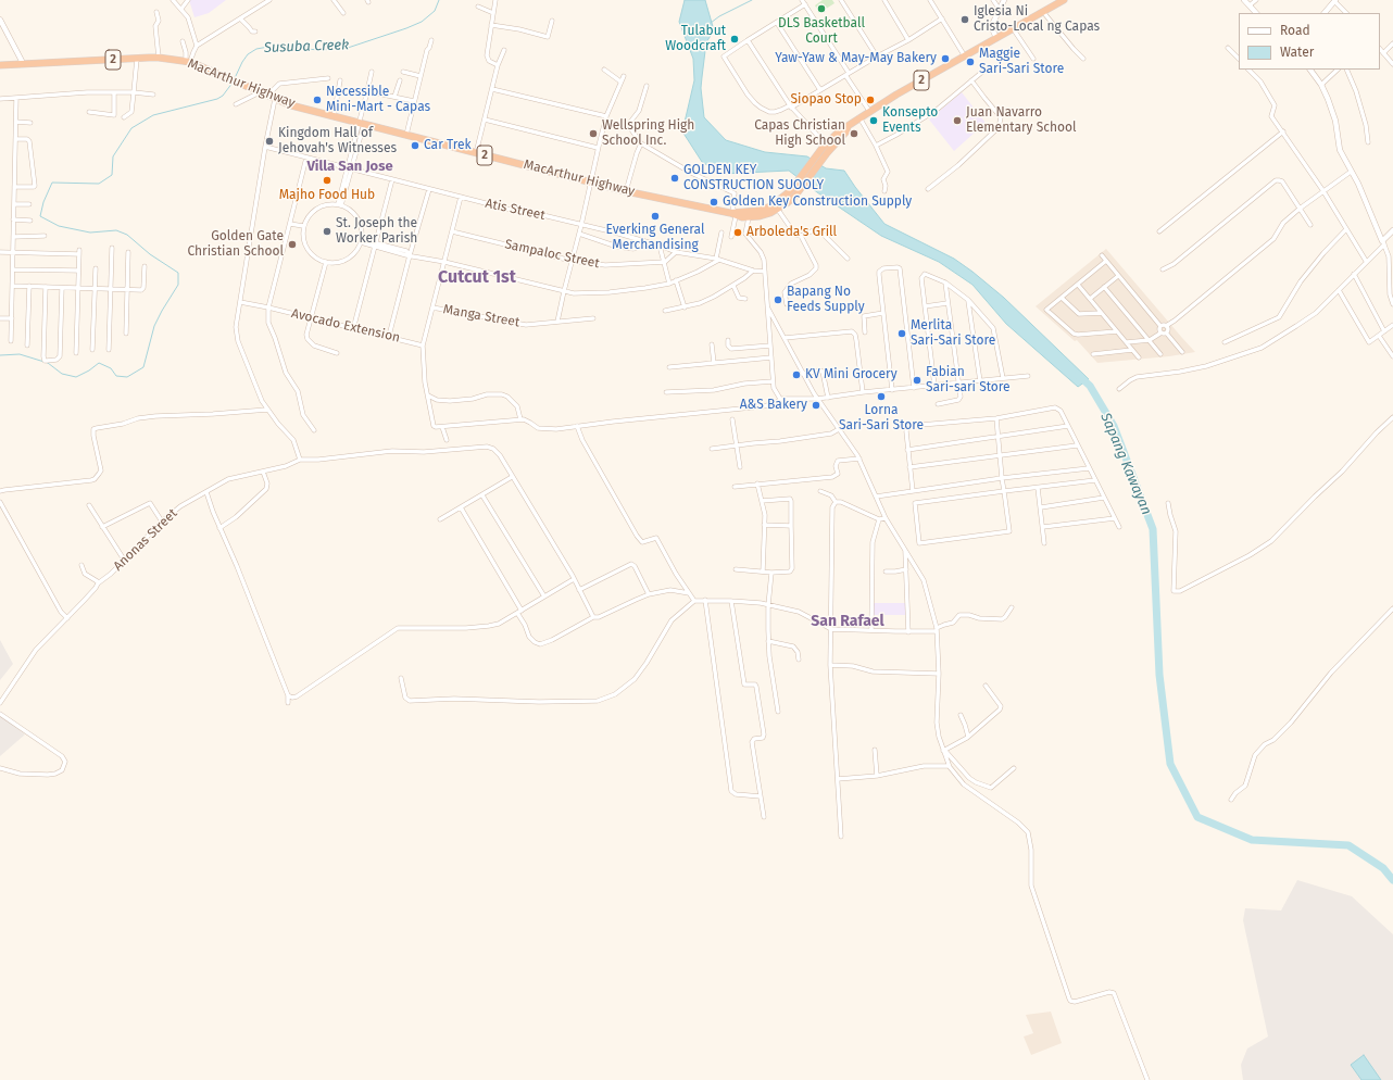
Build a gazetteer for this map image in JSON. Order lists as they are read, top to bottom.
{
  "streets": {
    "highway": ["2", "MacArthur Highway"],
    "street": [
      "Atis Street",
      "Sampaloc Street",
      "Manga Street",
      "Avocado Extension",
      "Anonas Street"
    ]
  },
  "districts": ["Villa San Jose", "Cutcut 1st", "San Rafael"],
  "water": ["Susuba Creek", "Sapang Kawayan"],
  "places": [
    "DLS Basketball Court",
    "Iglesia Ni Cristo-Local ng Capas",
    "Tulabut Woodcraft",
    "Yaw-Yaw & May-May Bakery",
    "Maggie Sari-Sari Store",
    "Necessible Mini-Mart - Capas",
    "Siopao Stop",
    "Konsepto Events",
    "Juan Navarro Elementary School",
    "Wellspring High School Inc.",
    "Capas Christian High School",
    "Kingdom Hall of Jehovah's Witnesses",
    "Car Trek",
    "GOLDEN KEY CONSTRUCTION SUOOLY",
    "Majho Food Hub",
    "Golden Key Construction Supply",
    "Everking General Merchandising",
    "St. Joseph the Worker Parish",
    "Arboleda's Grill",
    "Golden Gate Christian School",
    "Bapang No Feeds Supply",
    "Merlita Sari-Sari Store",
    "KV Mini Grocery",
    "Fabian Sari-sari Store",
    "Lorna Sari-Sari Store",
    "A&S Bakery"
  ],
  "legend": ["Road", "Water"]
}
